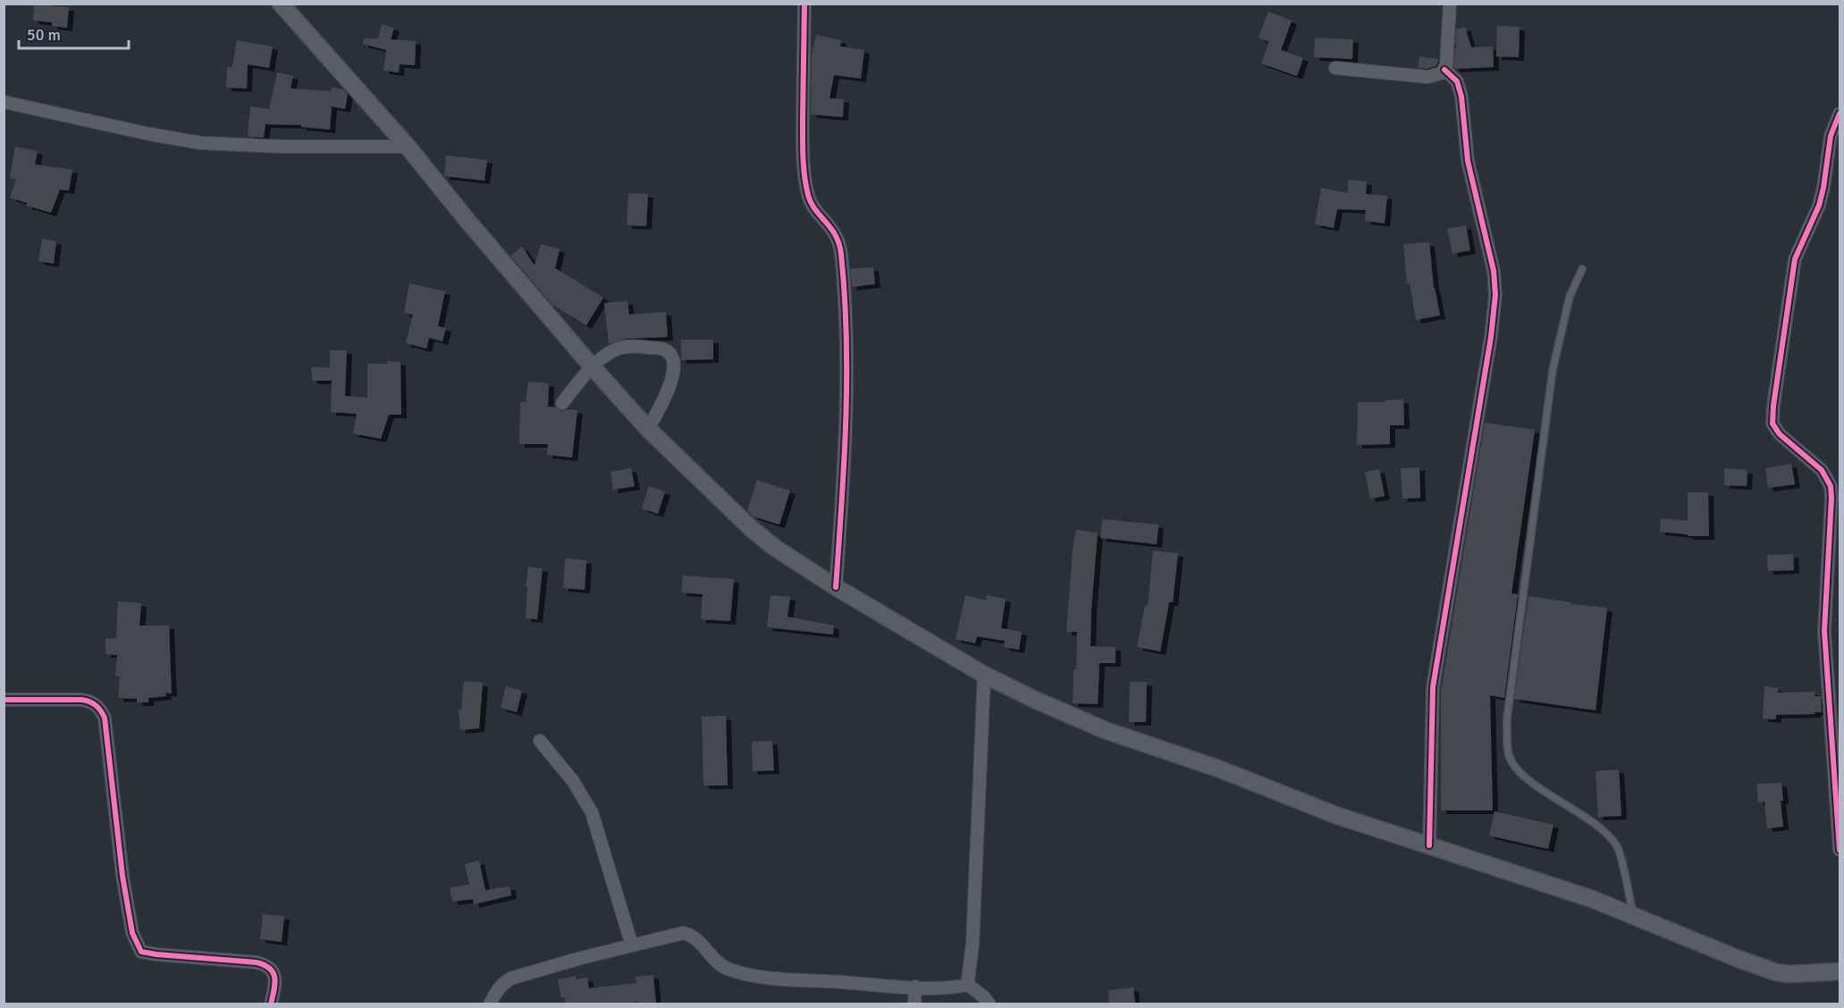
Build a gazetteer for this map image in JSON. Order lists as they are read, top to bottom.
{
  "scale_bar": "50 m"
}
